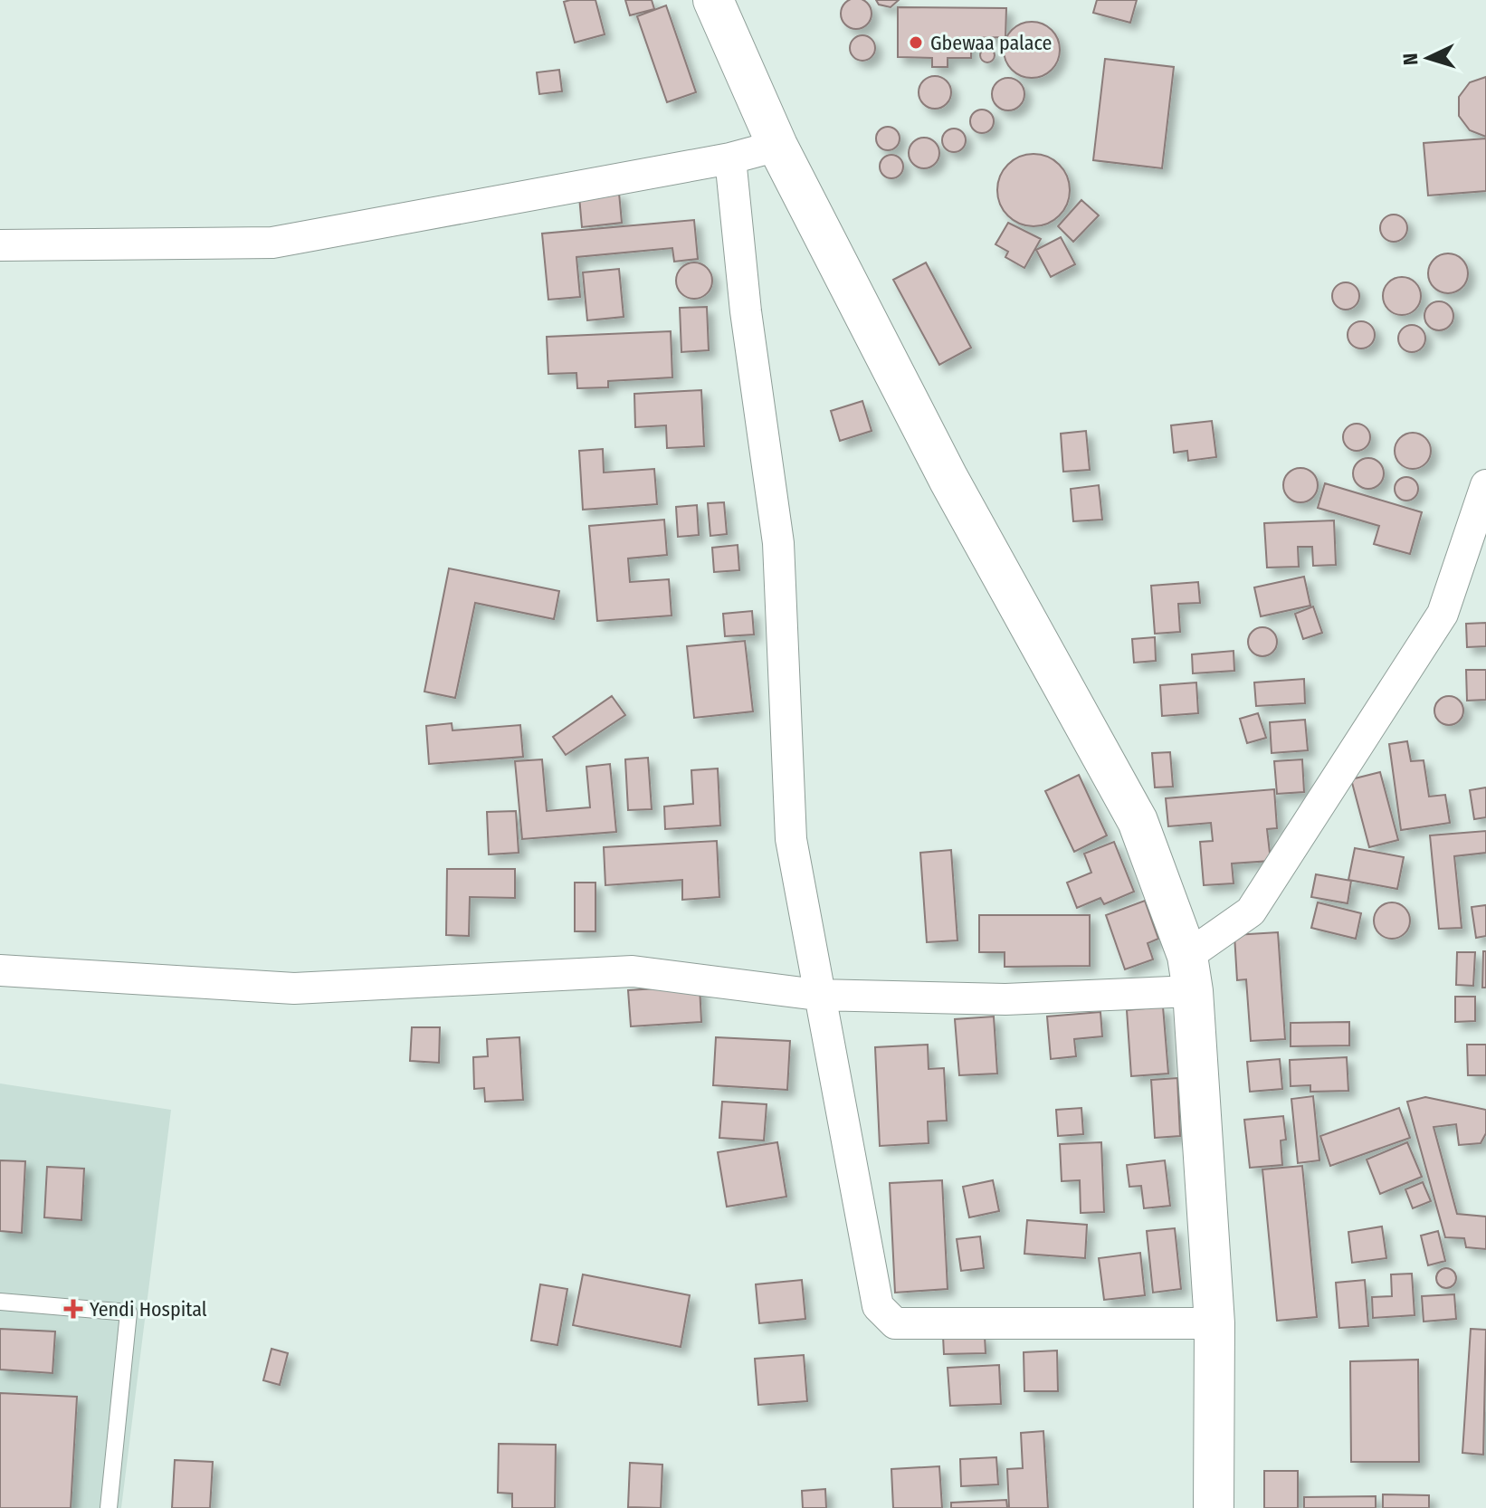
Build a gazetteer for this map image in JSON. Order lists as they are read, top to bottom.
{
  "places": {
    "other": ["Gbewaa palace"],
    "health": ["Yendi Hospital"]
  },
  "north": "left"
}
